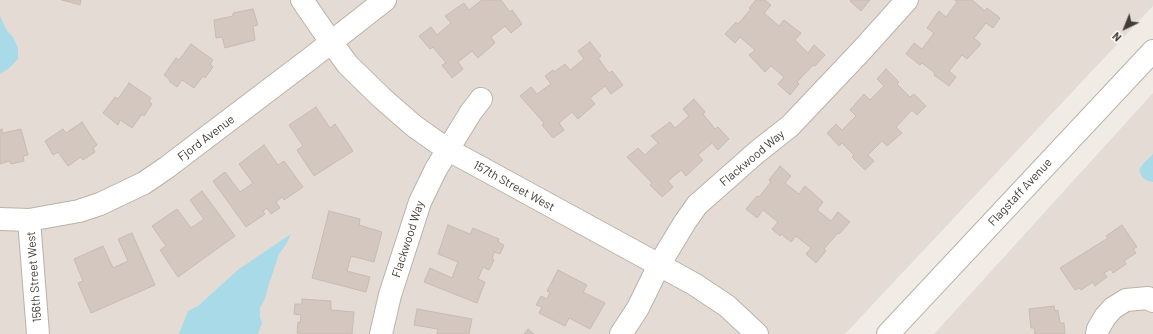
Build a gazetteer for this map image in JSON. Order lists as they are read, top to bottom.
{
  "streets": {
    "street": [
      "Fjord Avenue",
      "Flackwood Way",
      "157th Street West",
      "Flagstaff Avenue",
      "156th Street West"
    ]
  },
  "crossings": [
    ["Fjord Avenue", "157th Street West"],
    ["Fjord Avenue", "156th Street West"],
    ["Flackwood Way", "157th Street West"]
  ],
  "north": "bottom left"
}
